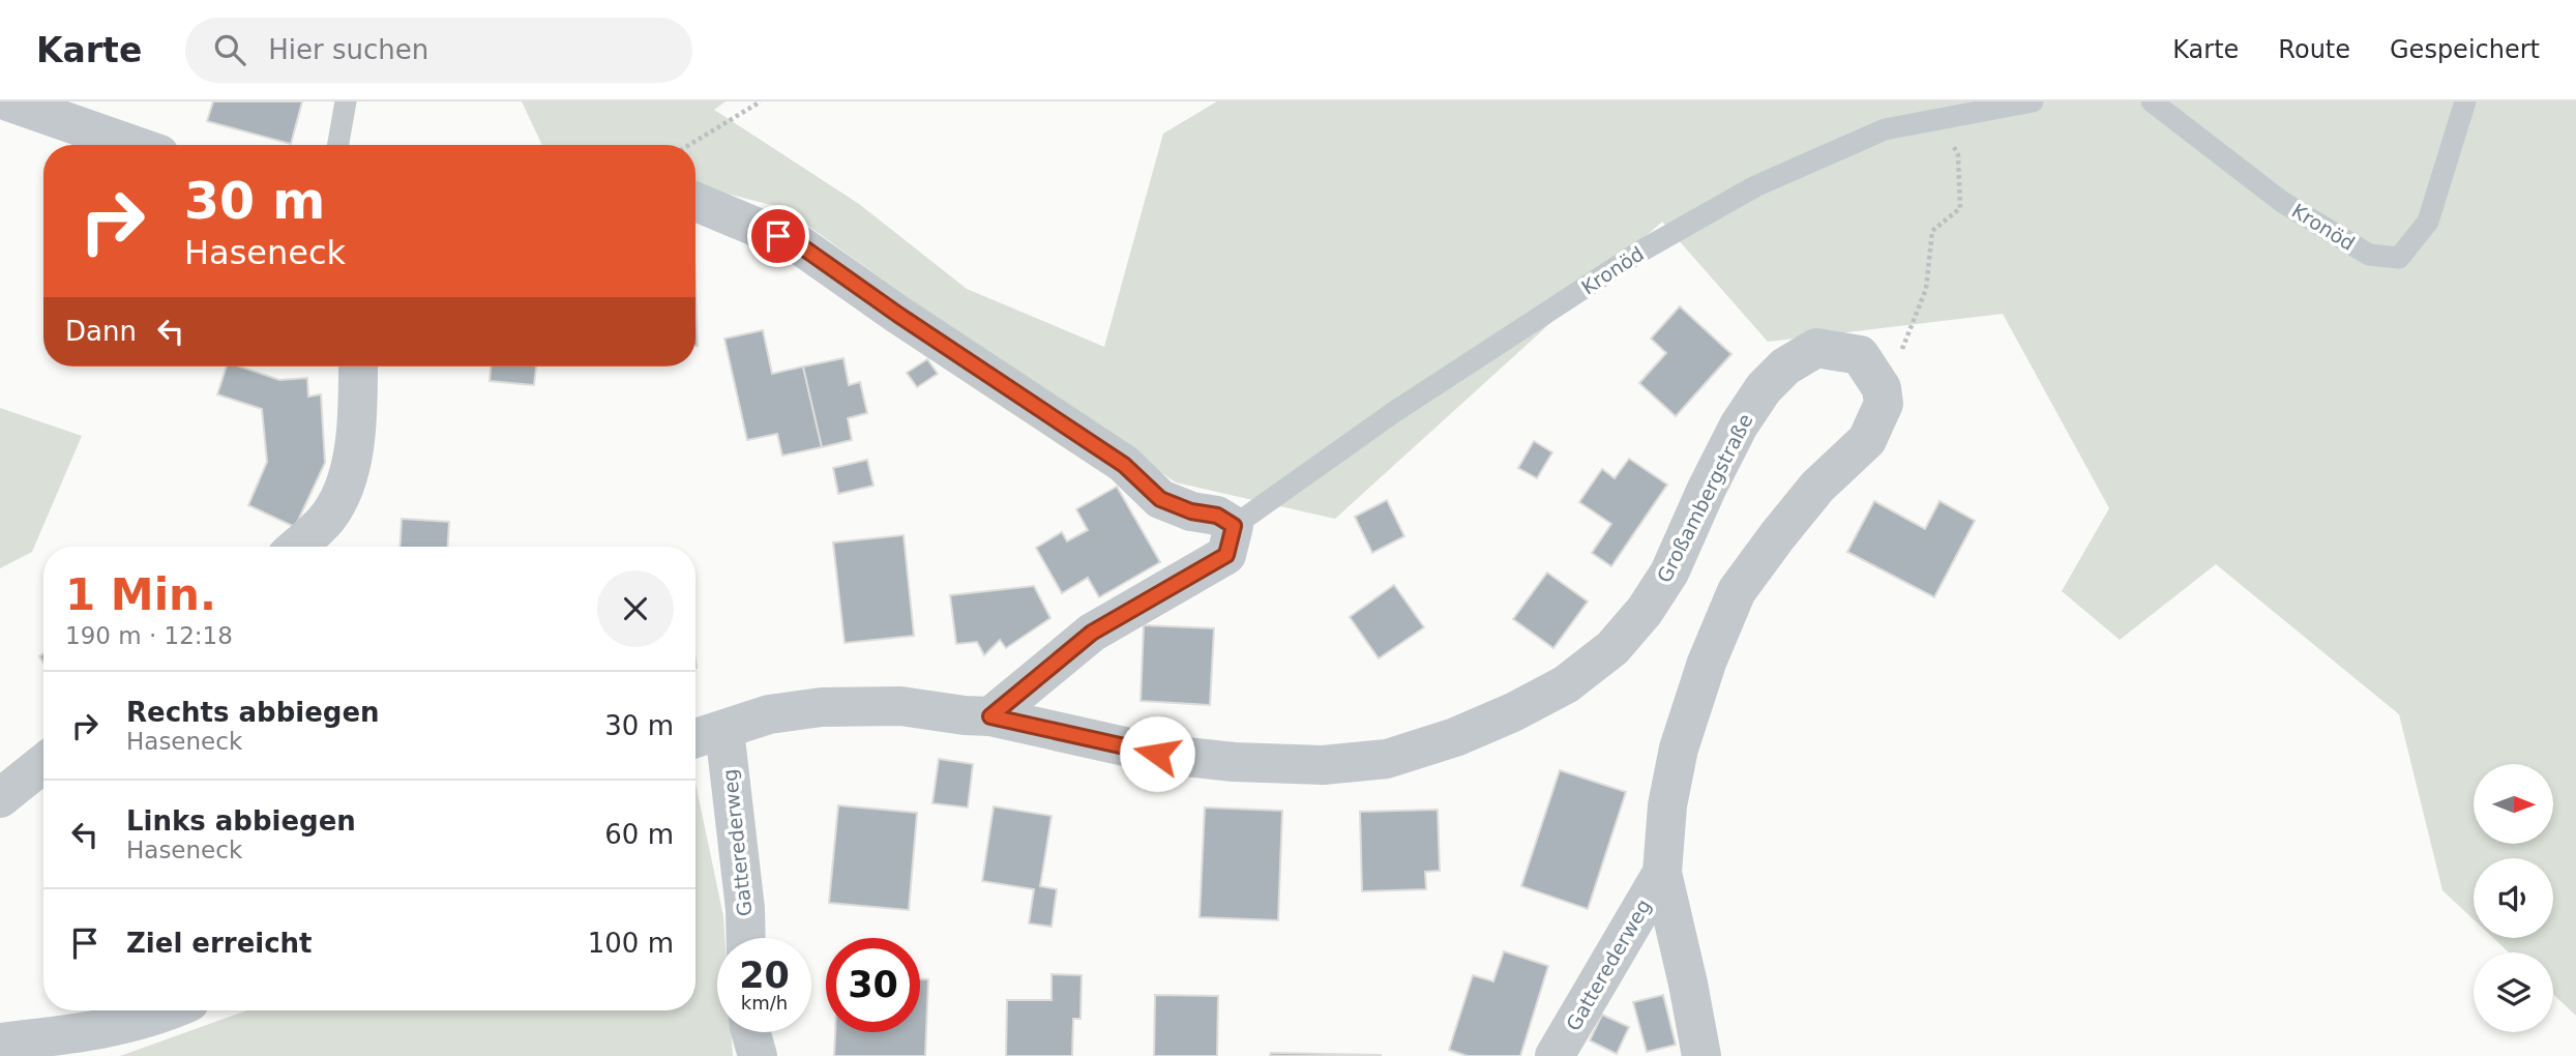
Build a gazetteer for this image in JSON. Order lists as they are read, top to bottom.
{
  "streets": {
    "street": ["Großambergstraße", "Gatterederweg"],
    "lane": ["Kronöd"]
  },
  "crossings": [
    ["Großambergstraße", "Gatterederweg"]
  ],
  "north": "right",
  "page": {
    "header": "Karte",
    "search": "Hier suchen",
    "nav": ["Karte", "Route", "Gespeichert"],
    "turn": ["30 m", "Haseneck"],
    "then": "Dann",
    "heading": ["1 Min.", "190 m · 12:18"],
    "list": [
      {
        "name": "Rechts abbiegen",
        "note": "Haseneck",
        "value": "30 m"
      },
      {
        "name": "Links abbiegen",
        "note": "Haseneck",
        "value": "60 m"
      },
      {
        "name": "Ziel erreicht",
        "value": "100 m"
      }
    ],
    "speed": "20 km/h",
    "limit": "30"
  }
}
